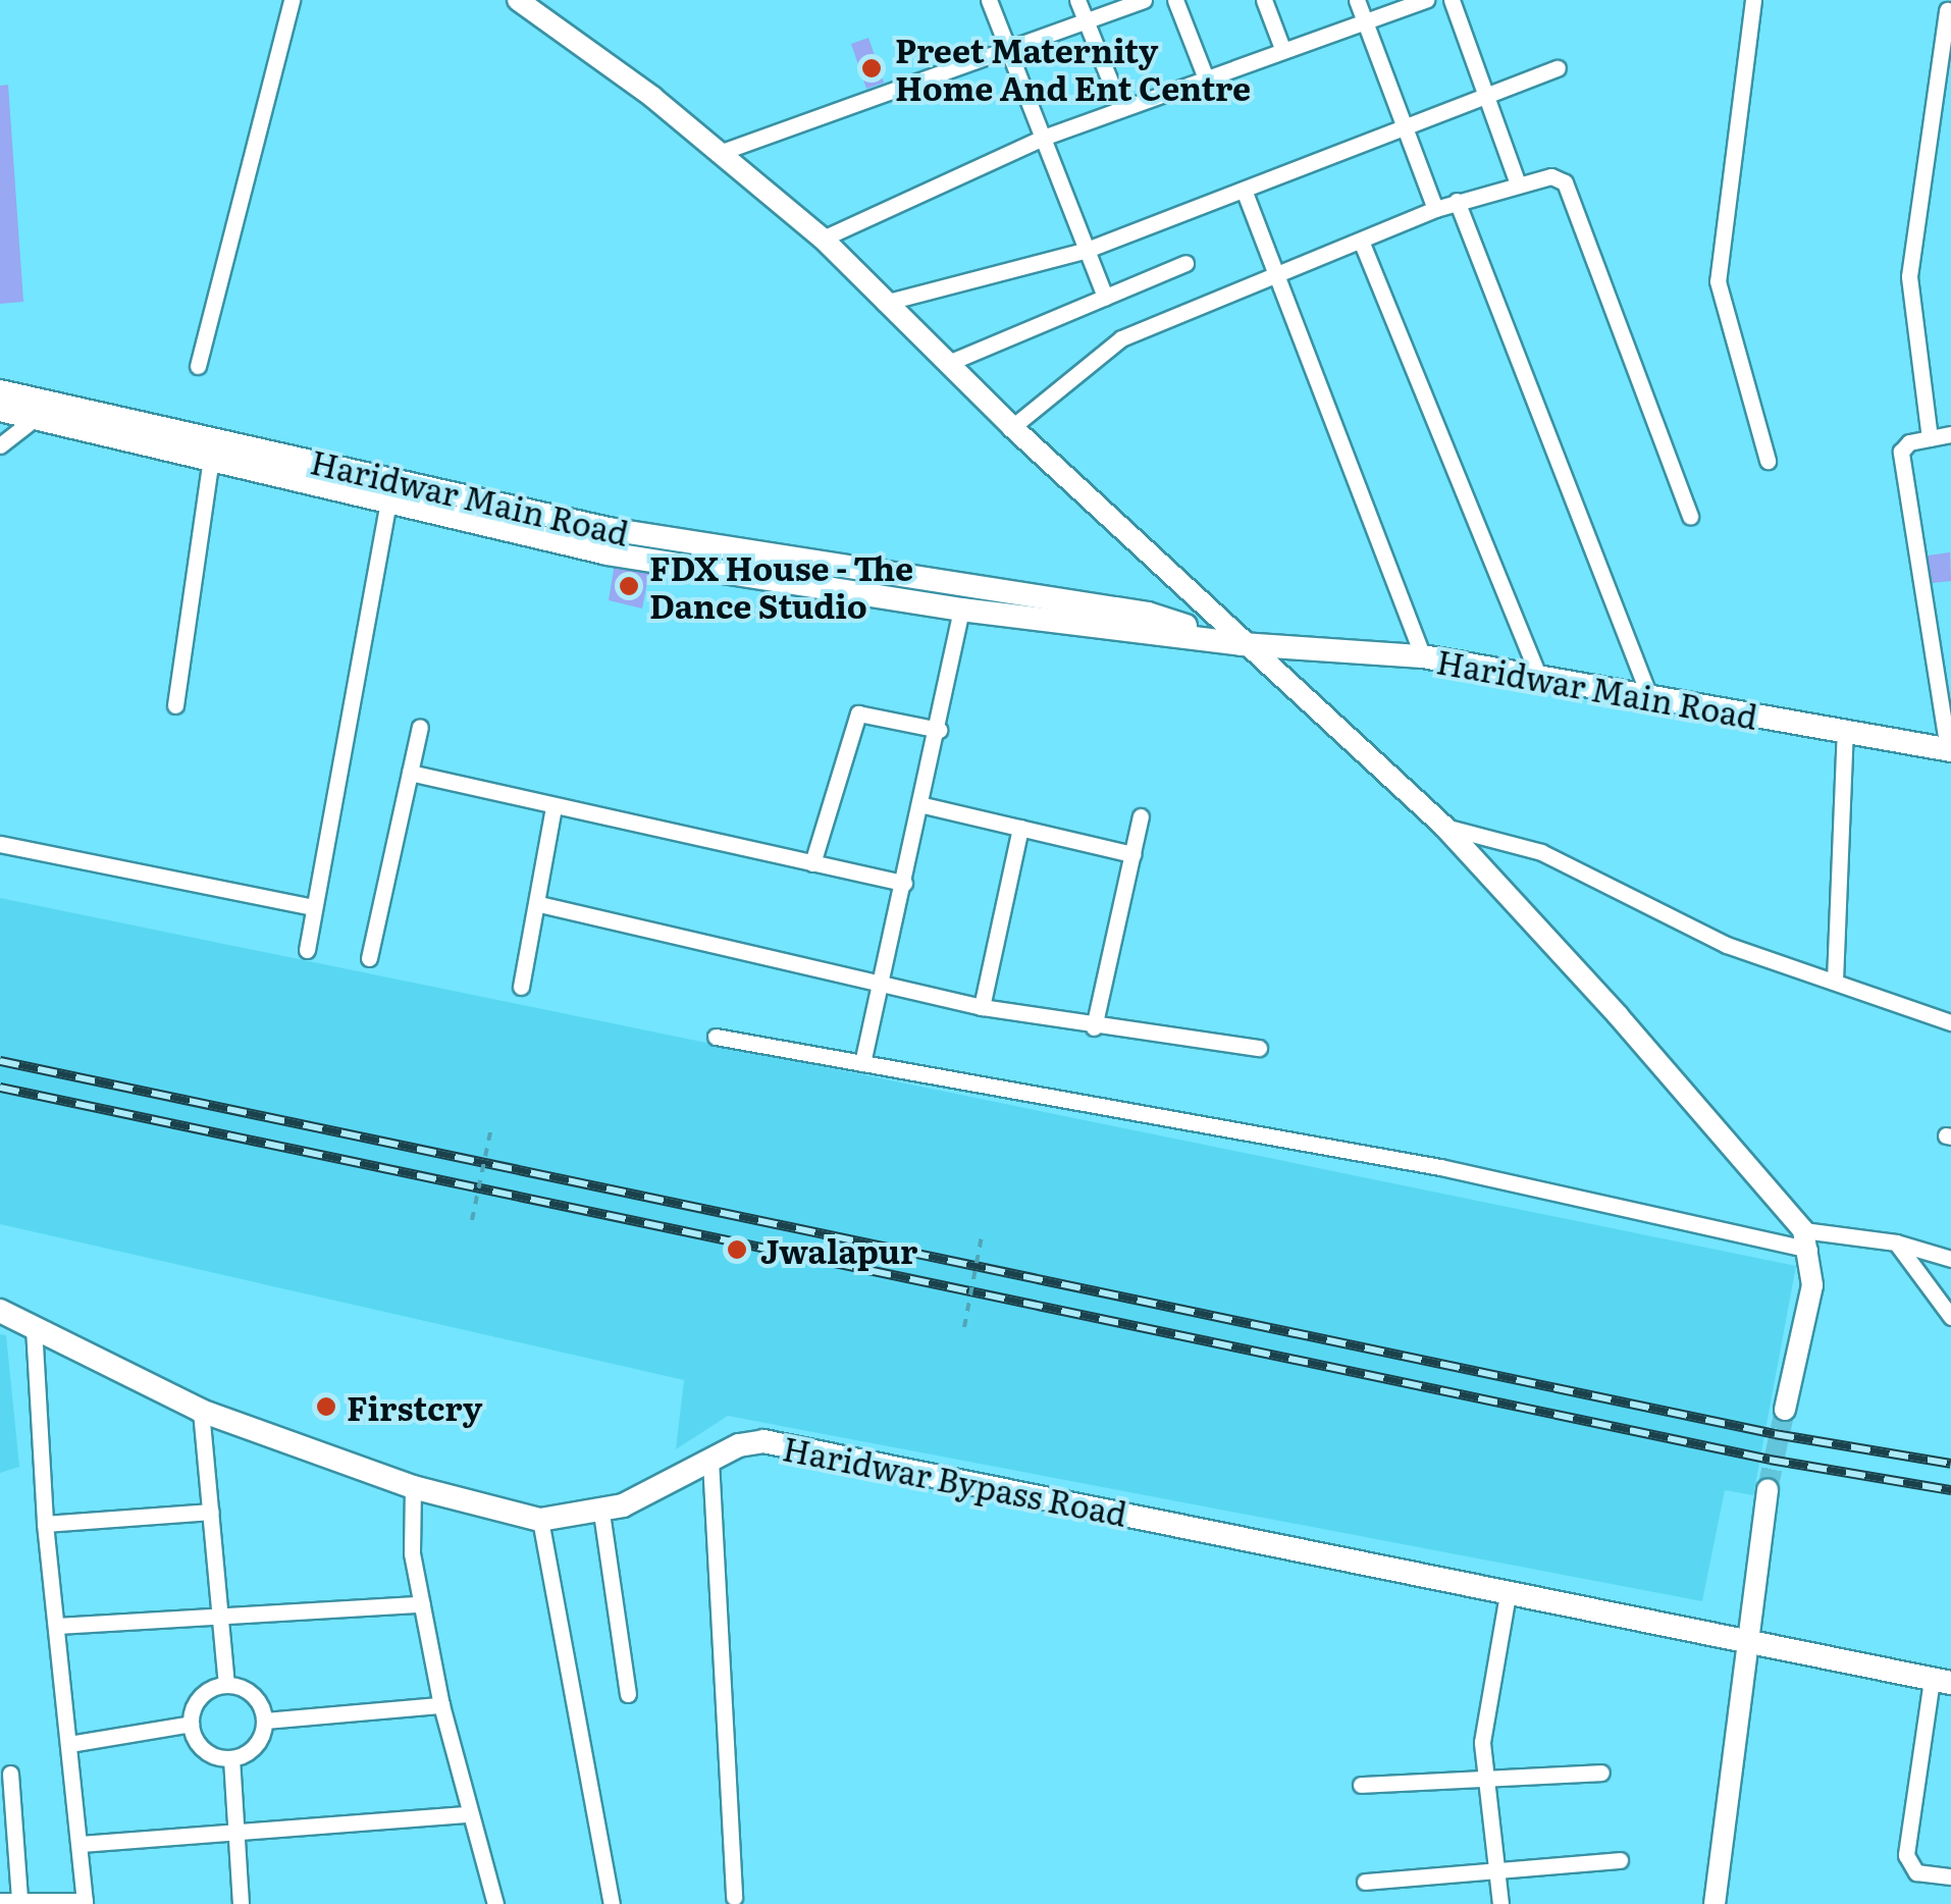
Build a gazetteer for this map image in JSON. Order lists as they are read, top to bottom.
{
  "streets": {
    "main road": ["Haridwar Main Road", "Haridwar Bypass Road"]
  },
  "places": [
    "Preet Maternity Home And Ent Centre",
    "FDX House - The Dance Studio",
    "Jwalapur",
    "Firstcry"
  ]
}
